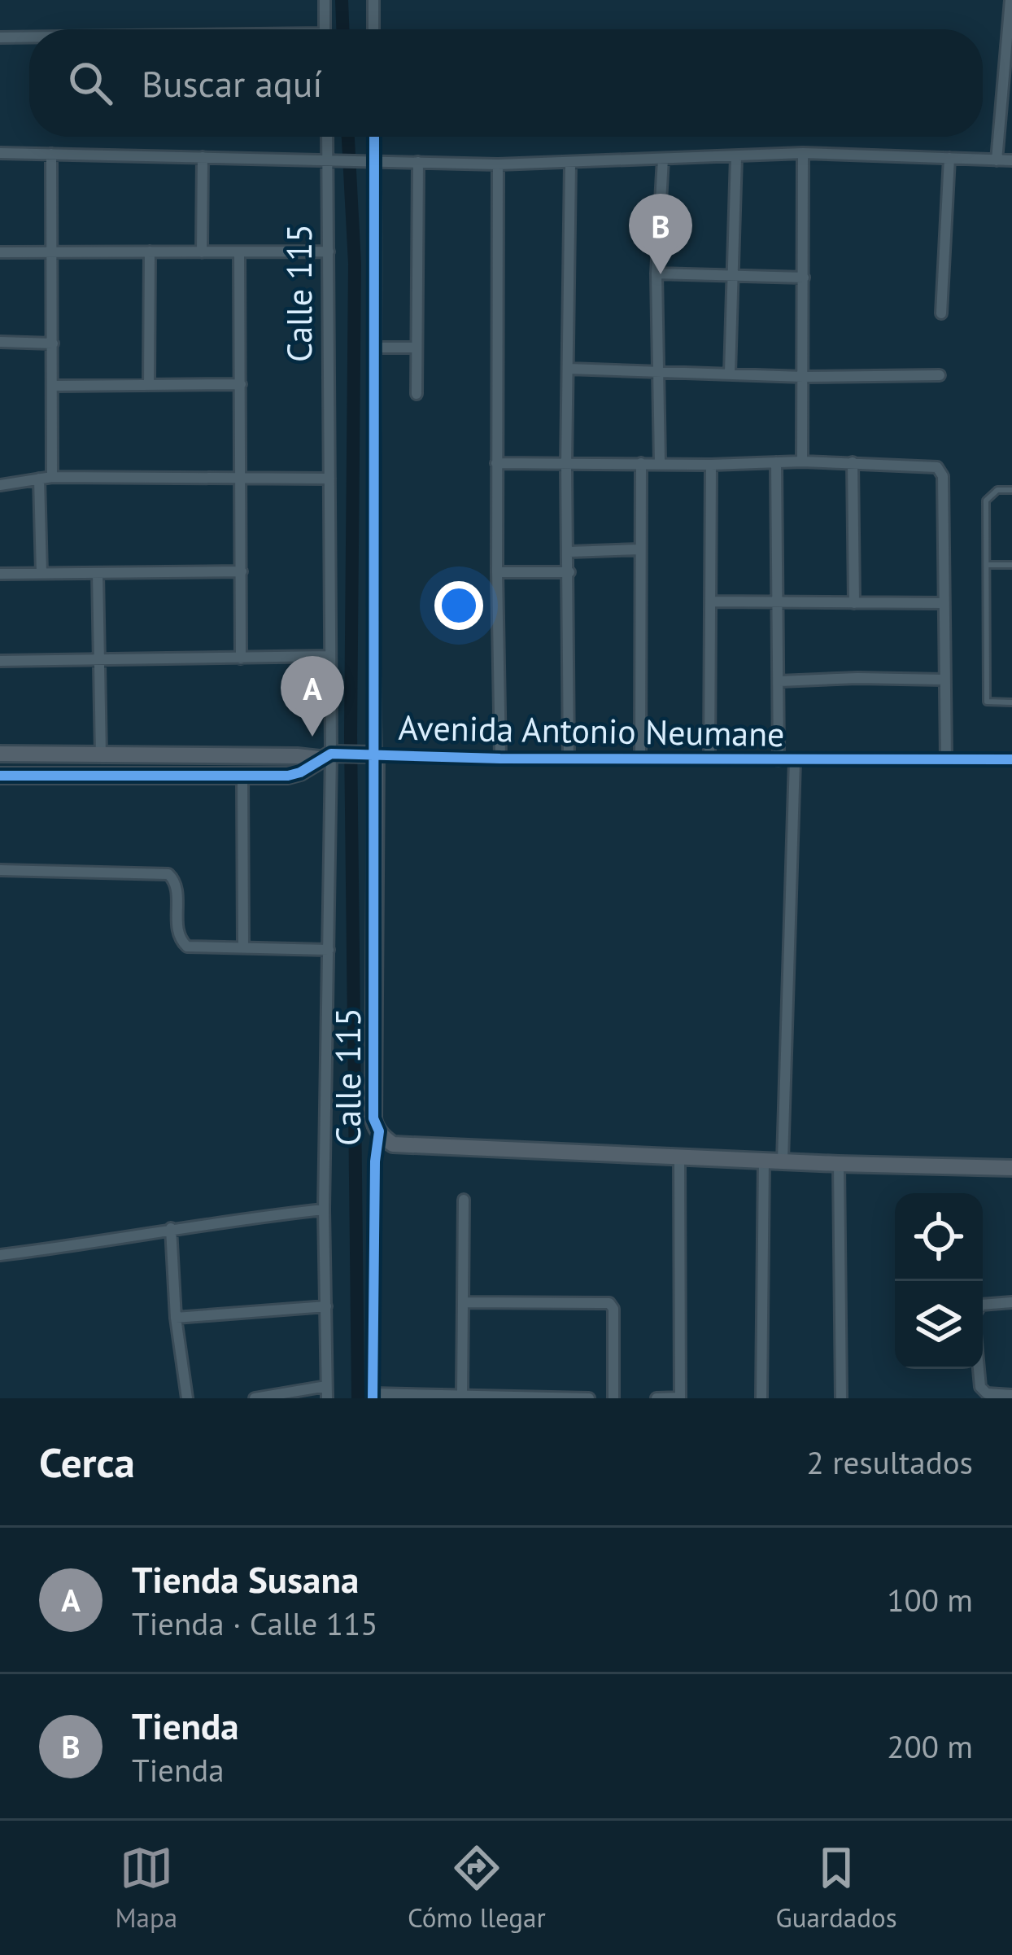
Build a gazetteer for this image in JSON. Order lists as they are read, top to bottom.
{
  "streets": {
    "street": ["Calle 115", "Avenida Antonio Neumane"]
  },
  "crossings": [
    ["Calle 115", "Avenida Antonio Neumane"]
  ],
  "page": {
    "search": "Buscar aquí",
    "pins": ["B", "A"],
    "heading": ["Cerca", "2 resultados"],
    "list": [
      {
        "mark": "A",
        "name": "Tienda Susana",
        "note": "Tienda · Calle 115",
        "value": "100 m"
      },
      {
        "mark": "B",
        "name": "Tienda",
        "note": "Tienda",
        "value": "200 m"
      }
    ],
    "nav": ["Mapa", "Cómo llegar", "Guardados"]
  }
}
